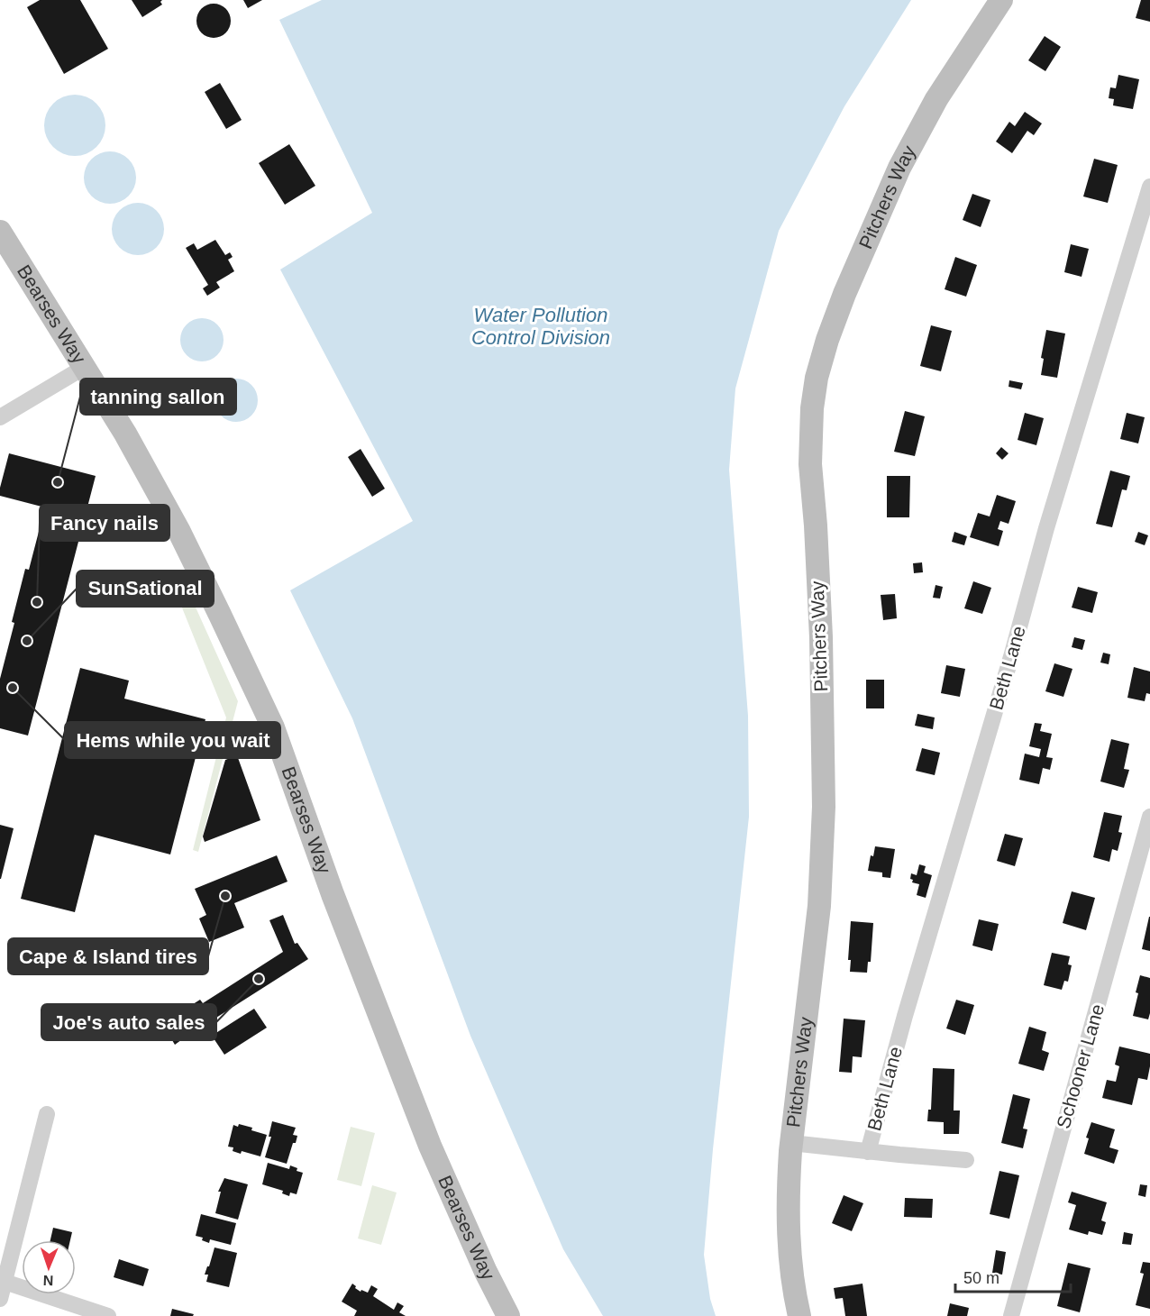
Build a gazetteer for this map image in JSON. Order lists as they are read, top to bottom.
{
  "streets": {
    "main road": ["Pitchers Way", "Bearses Way"],
    "street": ["Beth Lane", "Schooner Lane"]
  },
  "crossings": [
    ["Pitchers Way", "Beth Lane"]
  ],
  "water": ["Water Pollution Control Division"],
  "places": [
    "tanning sallon",
    "Fancy nails",
    "SunSational",
    "Hems while you wait",
    "Cape & Island tires",
    "Joe's auto sales"
  ],
  "scale_bar": "50 m",
  "north": "bottom"
}
